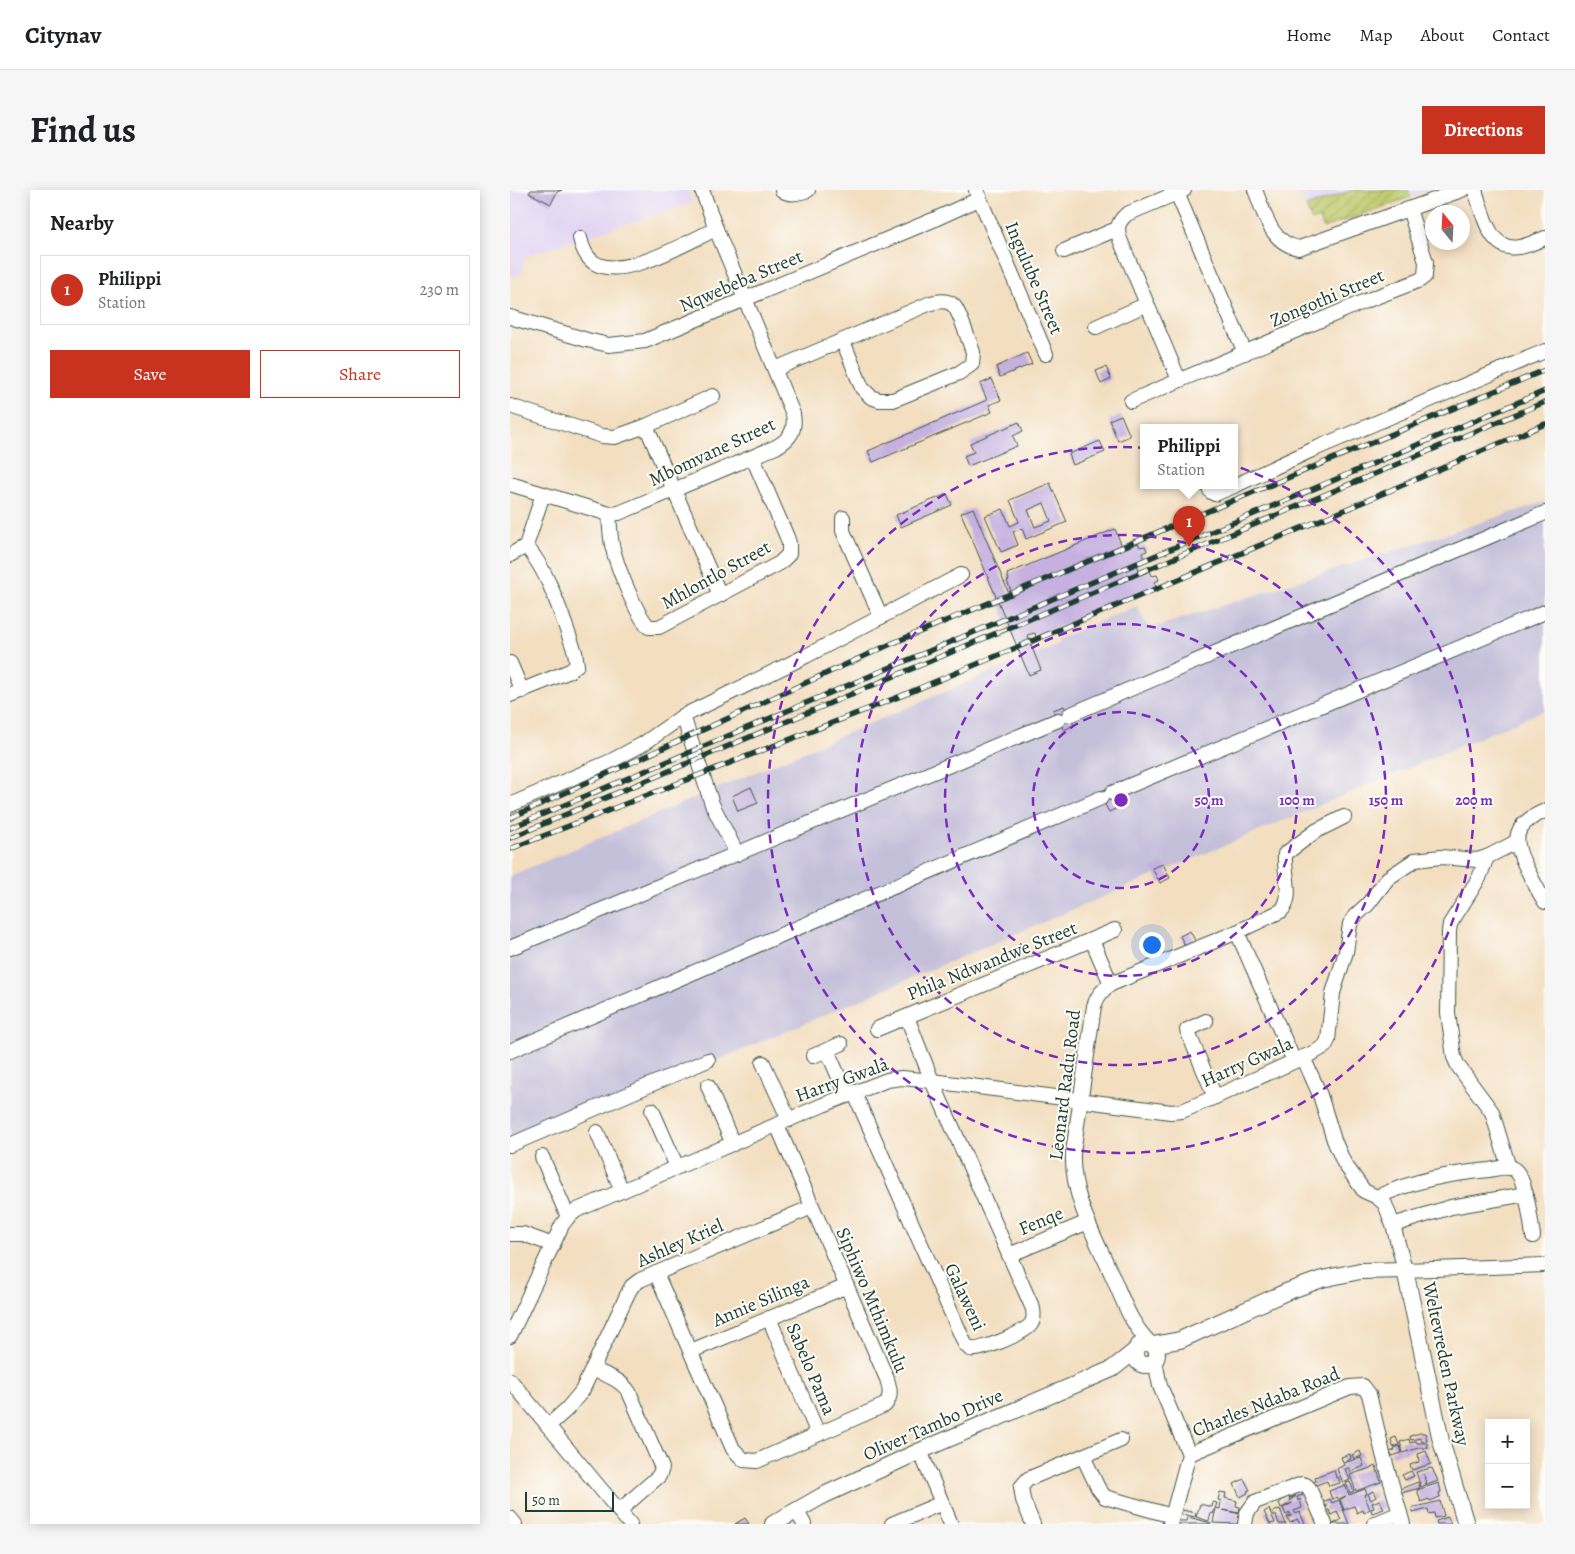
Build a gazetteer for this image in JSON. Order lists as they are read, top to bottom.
{
  "streets": {
    "street": [
      "Ingulube Street",
      "Nqwebeba Street",
      "Zongothi Street",
      "Mbomvane Street",
      "Mhlontlo Street",
      "Phila Ndwandwe Street",
      "Harry Gwala",
      "Leonard Radu Road",
      "Fenqe",
      "Ashley Kriel",
      "Galaweni",
      "Siphiwo Mthimkulu",
      "Annie Silinga",
      "Weltevreden Parkway",
      "Sabelo Pama",
      "Charles Ndaba Road",
      "Oliver Tambo Drive"
    ]
  },
  "crossings": [
    ["Ingulube Street", "Nqwebeba Street"],
    ["Nqwebeba Street", "Mbomvane Street"],
    ["Mbomvane Street", "Mhlontlo Street"],
    ["Phila Ndwandwe Street", "Harry Gwala"],
    ["Phila Ndwandwe Street", "Leonard Radu Road"],
    ["Phila Ndwandwe Street", "Galaweni"],
    ["Harry Gwala", "Leonard Radu Road"],
    ["Harry Gwala", "Galaweni"],
    ["Harry Gwala", "Siphiwo Mthimkulu"],
    ["Leonard Radu Road", "Fenqe"],
    ["Leonard Radu Road", "Charles Ndaba Road"],
    ["Leonard Radu Road", "Oliver Tambo Drive"],
    ["Fenqe", "Galaweni"],
    ["Ashley Kriel", "Siphiwo Mthimkulu"],
    ["Siphiwo Mthimkulu", "Annie Silinga"],
    ["Siphiwo Mthimkulu", "Sabelo Pama"],
    ["Annie Silinga", "Sabelo Pama"],
    ["Weltevreden Parkway", "Oliver Tambo Drive"]
  ],
  "scale_bar": "50 m",
  "north": "top",
  "page": {
    "header": "Citynav",
    "nav": [
      "Home",
      "Map",
      "About",
      "Contact"
    ],
    "title": "Find us",
    "buttons": [
      "Directions",
      ["Save", "Share"]
    ],
    "heading": "Nearby",
    "list": [
      {
        "mark": "1",
        "name": "Philippi",
        "note": "Station",
        "value": "230 m"
      }
    ],
    "popup": ["Philippi", "Station"],
    "pins": "1",
    "map_buttons": ["+", "−"],
    "scale": "50 m"
  },
  "rings": [
    "50 m",
    "100 m",
    "150 m",
    "200 m"
  ]
}
